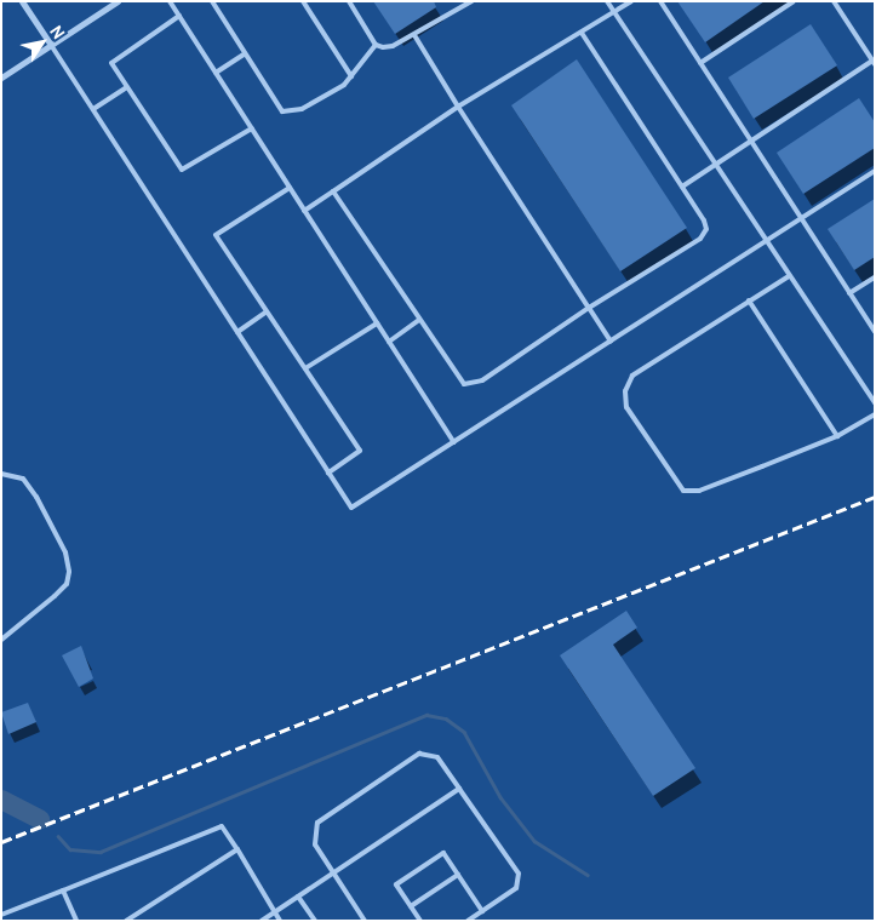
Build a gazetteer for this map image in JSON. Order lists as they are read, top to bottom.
{
  "north": "top right"
}
